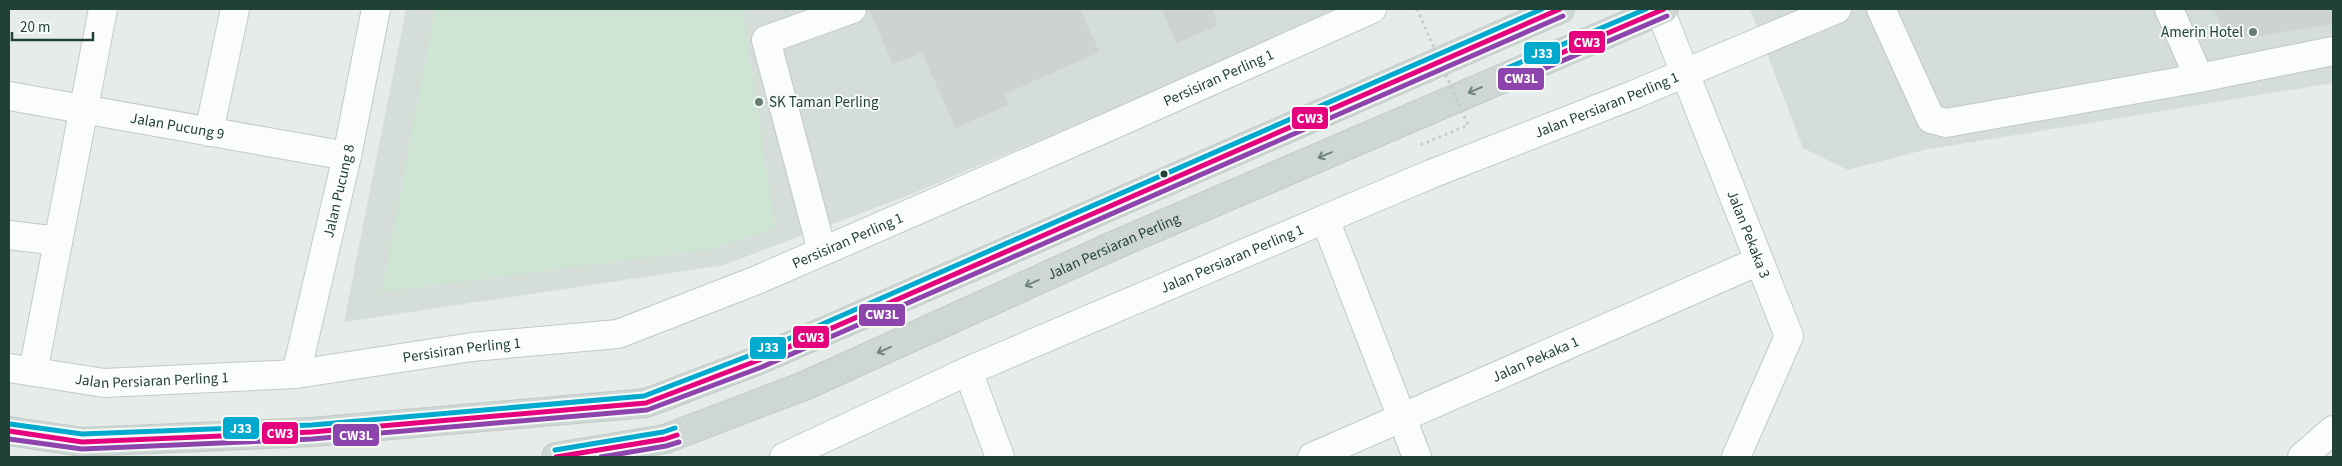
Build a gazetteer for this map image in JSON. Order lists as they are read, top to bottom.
{
  "streets": {
    "main road": ["Jalan Persiaran Perling"],
    "street": [
      "Persisiran Perling 1",
      "Jalan Persiaran Perling 1",
      "Jalan Pucung 9",
      "Jalan Pucung 8",
      "Jalan Pekaka 3",
      "Jalan Pekaka 1"
    ]
  },
  "crossings": [
    ["Persisiran Perling 1", "Jalan Persiaran Perling 1"],
    ["Persisiran Perling 1", "Jalan Pucung 8"],
    ["Jalan Persiaran Perling 1", "Jalan Pucung 8"],
    ["Jalan Persiaran Perling 1", "Jalan Pekaka 3"],
    ["Jalan Pucung 9", "Jalan Pucung 8"],
    ["Jalan Pekaka 3", "Jalan Persiaran Perling"],
    ["Jalan Pekaka 3", "Jalan Pekaka 1"]
  ],
  "places": ["Amerin Hotel", "SK Taman Perling"],
  "lines": ["transit line CW3", "transit line J33", "transit line CW3L"],
  "scale_bar": "20 m"
}
